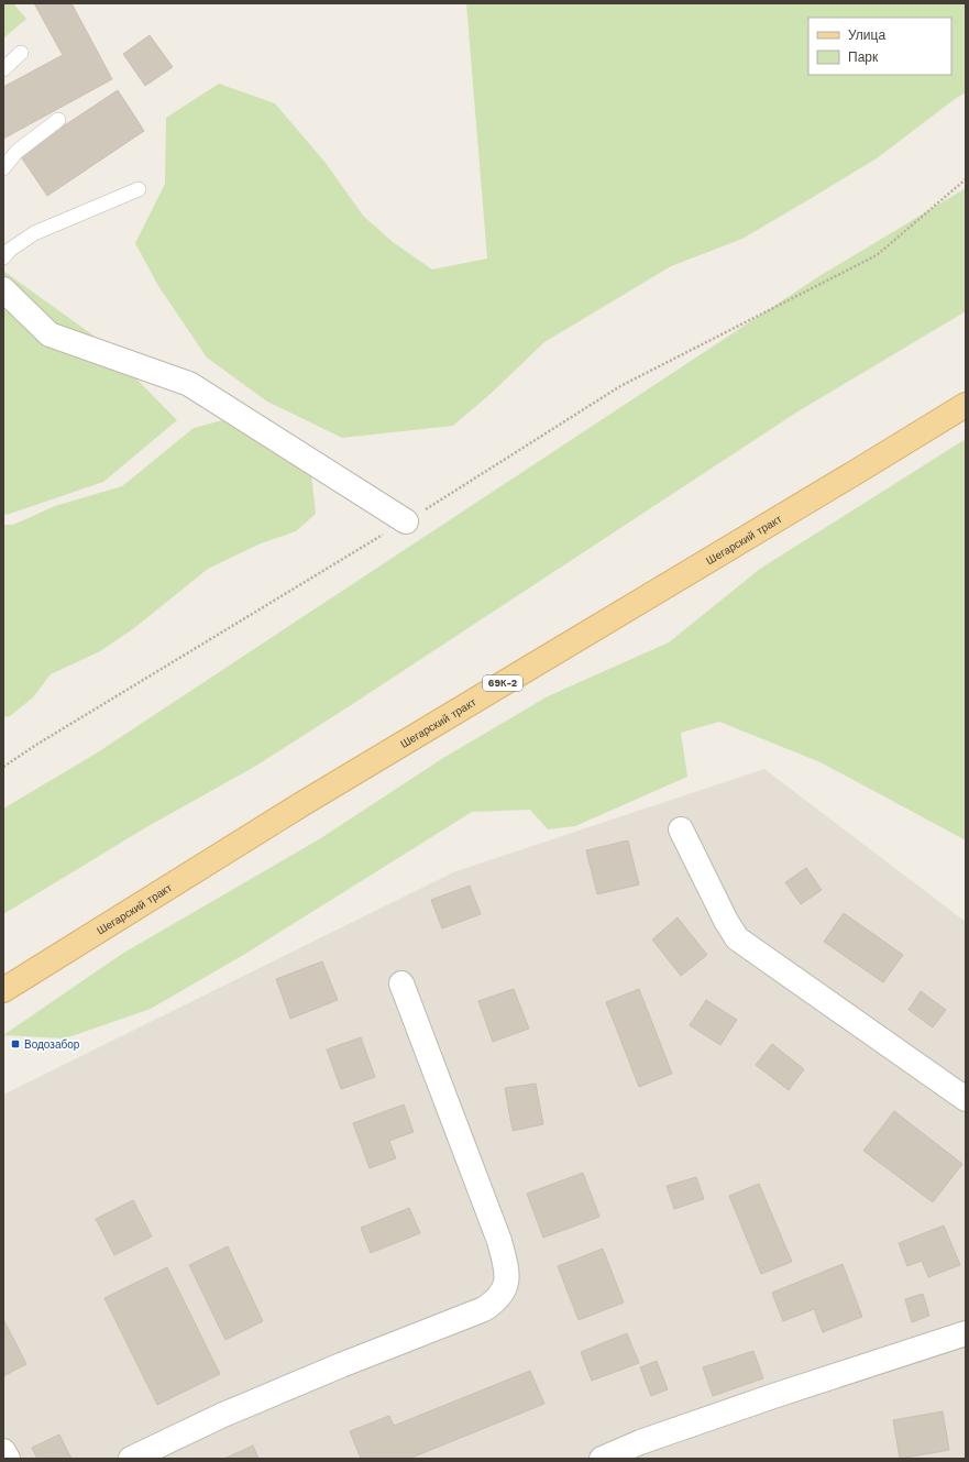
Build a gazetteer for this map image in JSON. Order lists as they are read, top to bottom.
{
  "streets": {
    "main road": ["Шегарский тракт", "69К-2"]
  },
  "places": {
    "transit": ["Водозабор"]
  },
  "legend": ["Улица", "Парк"]
}
